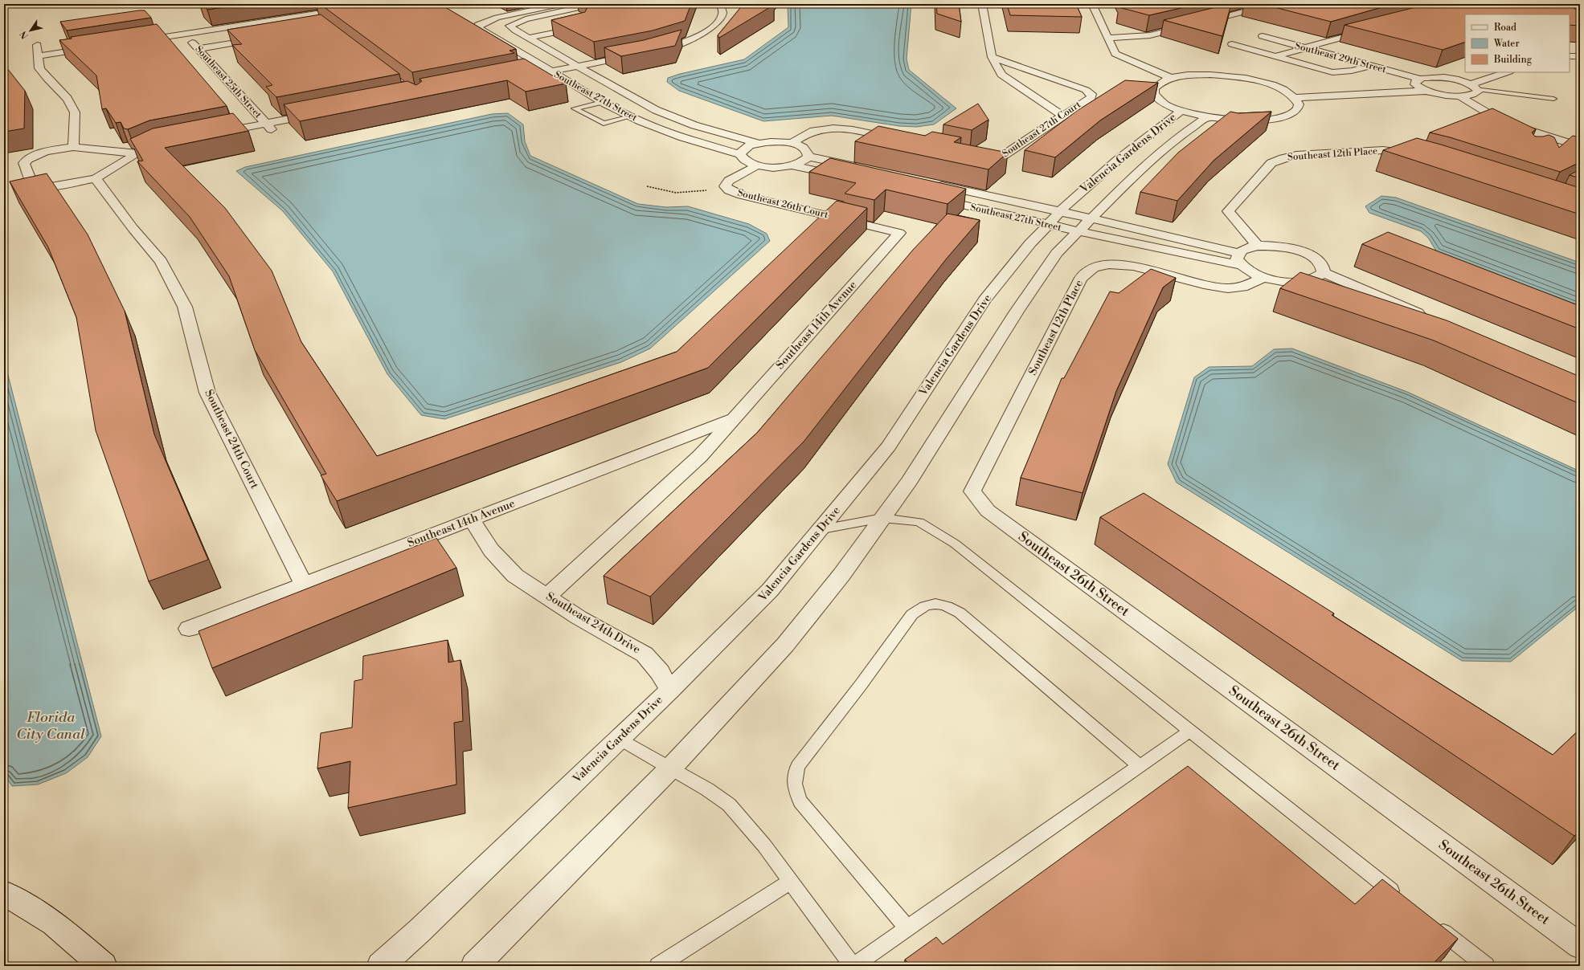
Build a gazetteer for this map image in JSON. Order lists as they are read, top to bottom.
{
  "streets": {
    "street": [
      "Southeast 29th Street",
      "Southeast 25th Street",
      "Southeast 27th Street",
      "Southeast 27th Court",
      "Valencia Gardens Drive",
      "Southeast 12th Place",
      "Southeast 26th Court",
      "Southeast 14th Avenue",
      "Southeast 24th Court",
      "Southeast 26th Street",
      "Southeast 24th Drive"
    ]
  },
  "crossings": [
    ["Southeast 27th Street", "Valencia Gardens Drive"],
    ["Valencia Gardens Drive", "Southeast 24th Drive"],
    ["Southeast 12th Place", "Southeast 26th Street"],
    ["Southeast 26th Court", "Southeast 14th Avenue"],
    ["Southeast 14th Avenue", "Southeast 24th Court"],
    ["Southeast 14th Avenue", "Southeast 24th Drive"]
  ],
  "water": ["Florida City Canal"],
  "legend": ["Road", "Water", "Building"],
  "north": "bottom left"
}
